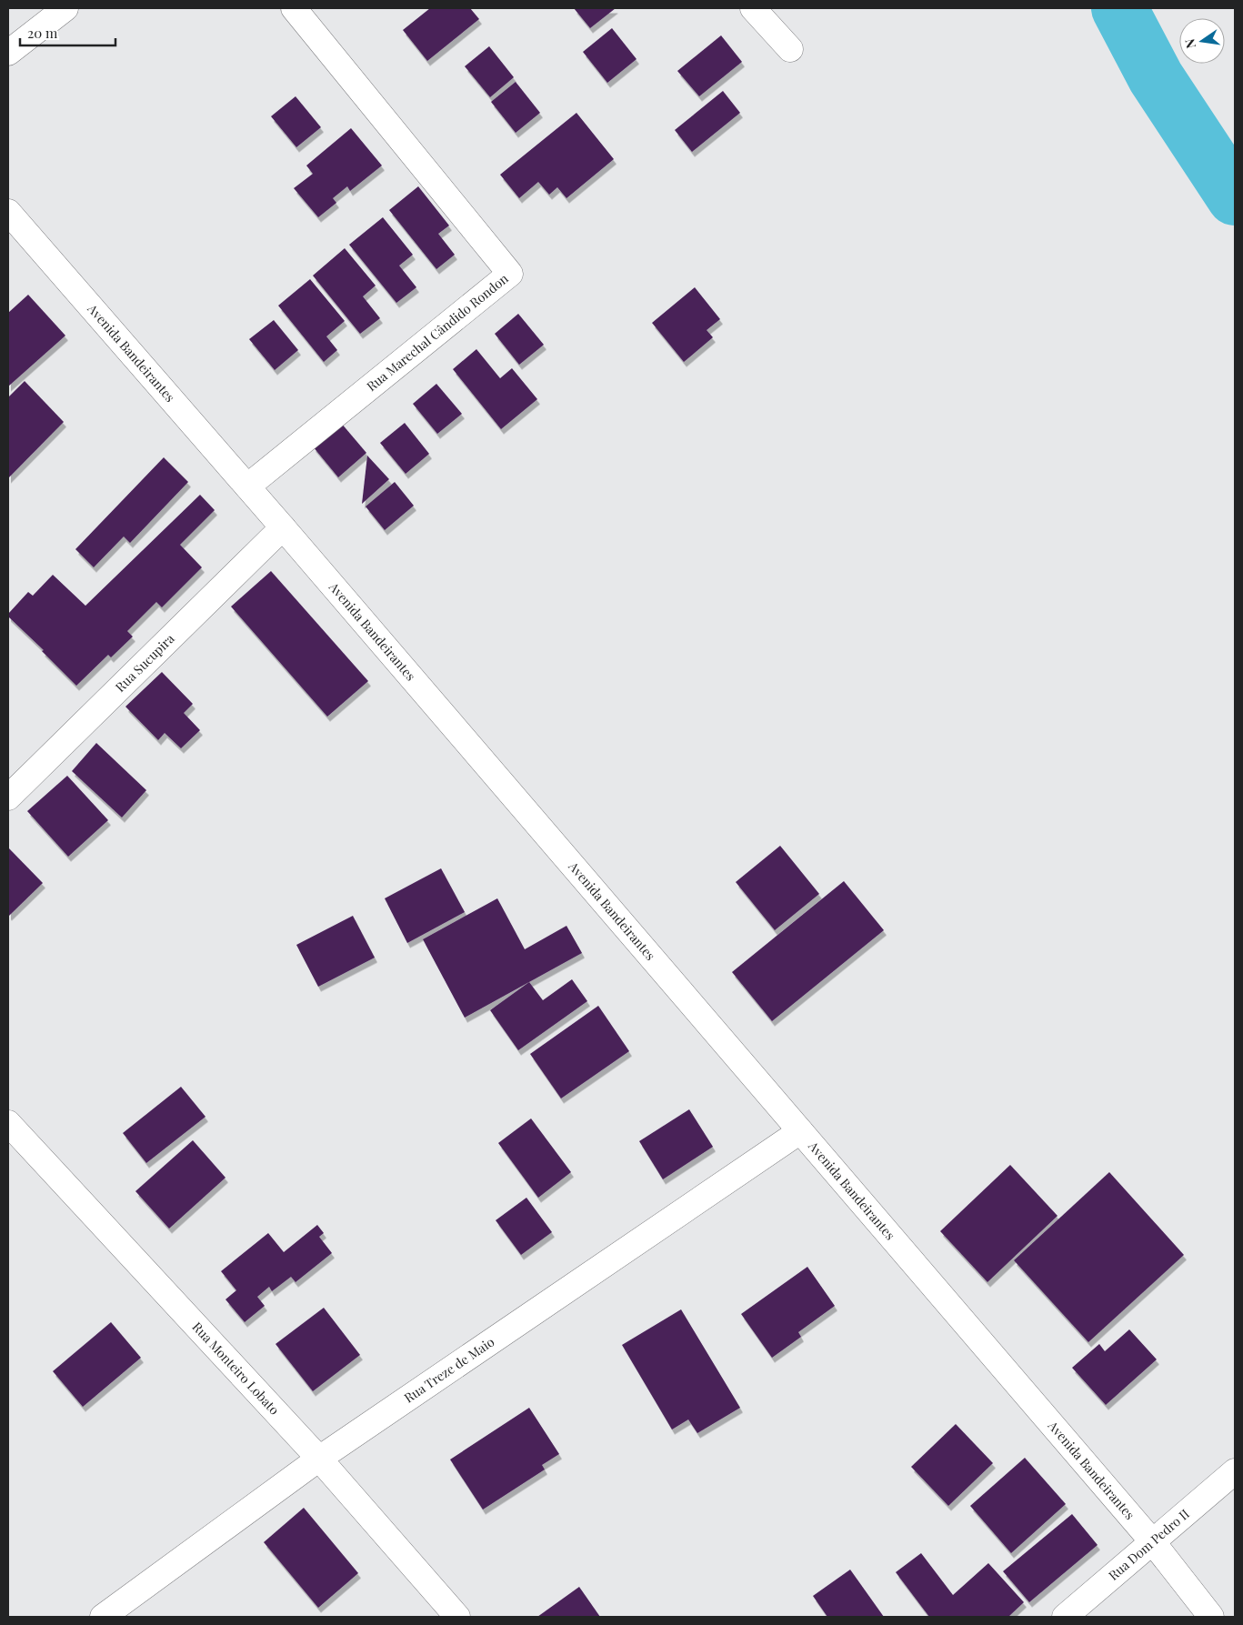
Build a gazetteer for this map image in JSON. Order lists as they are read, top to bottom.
{
  "streets": {
    "street": [
      "Rua Marechal Cândido Rondon",
      "Avenida Bandeirantes",
      "Rua Sucupira",
      "Rua Monteiro Lobato",
      "Rua Treze de Maio",
      "Rua Dom Pedro II"
    ]
  },
  "crossings": [
    ["Rua Marechal Cândido Rondon", "Avenida Bandeirantes"],
    ["Avenida Bandeirantes", "Rua Sucupira"],
    ["Avenida Bandeirantes", "Rua Treze de Maio"],
    ["Avenida Bandeirantes", "Rua Dom Pedro II"],
    ["Rua Monteiro Lobato", "Rua Treze de Maio"]
  ],
  "scale_bar": "20 m",
  "north": "left"
}
